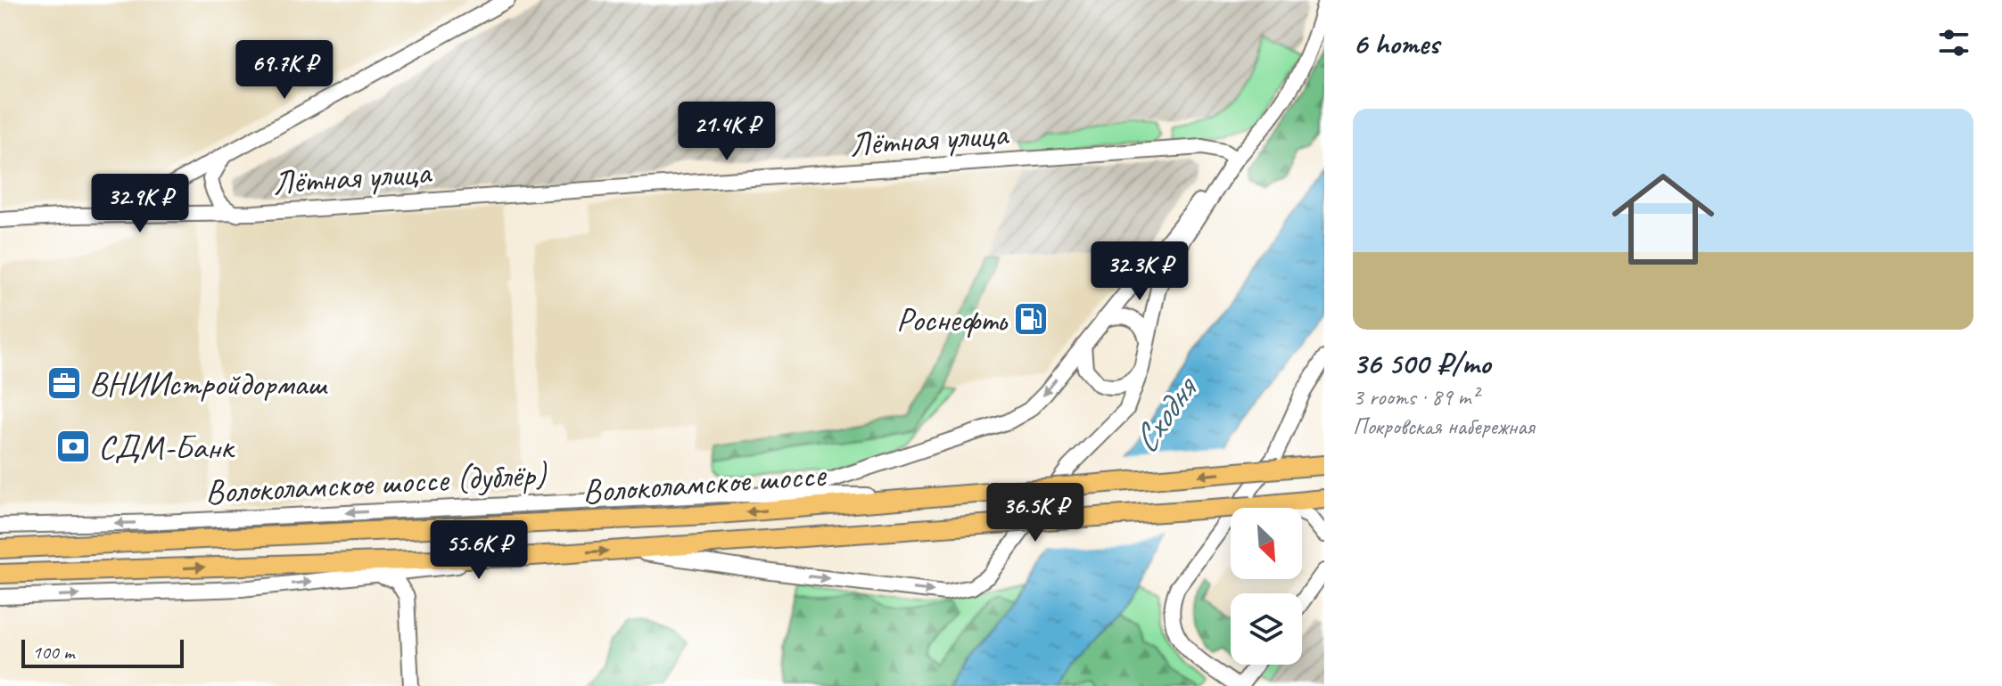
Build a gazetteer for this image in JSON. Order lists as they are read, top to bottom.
{
  "streets": {
    "main road": ["Волоколамское шоссе"],
    "street": ["Лётная улица", "Волоколамское шоссе (дублёр)"]
  },
  "crossings": [
    ["Волоколамское шоссе (дублёр)", "Волоколамское шоссе"]
  ],
  "water": ["Сходня"],
  "places": {
    "fuel station": ["Роснефть"],
    "office": ["ВНИИстройдормаш"],
    "bank": ["СДМ-Банк"]
  },
  "scale_bar": "100 m",
  "north": "bottom right",
  "page": {
    "heading": "6 homes",
    "price": [
      "69.7K ₽",
      "21.4K ₽",
      "32.9K ₽",
      "32.3K ₽",
      "36.5K ₽",
      "55.6K ₽"
    ],
    "list": [
      {
        "name": "36 500 ₽/mo",
        "note": "3 rooms · 89 m² · Покровская набережная"
      }
    ],
    "scale": "100 m"
  }
}
